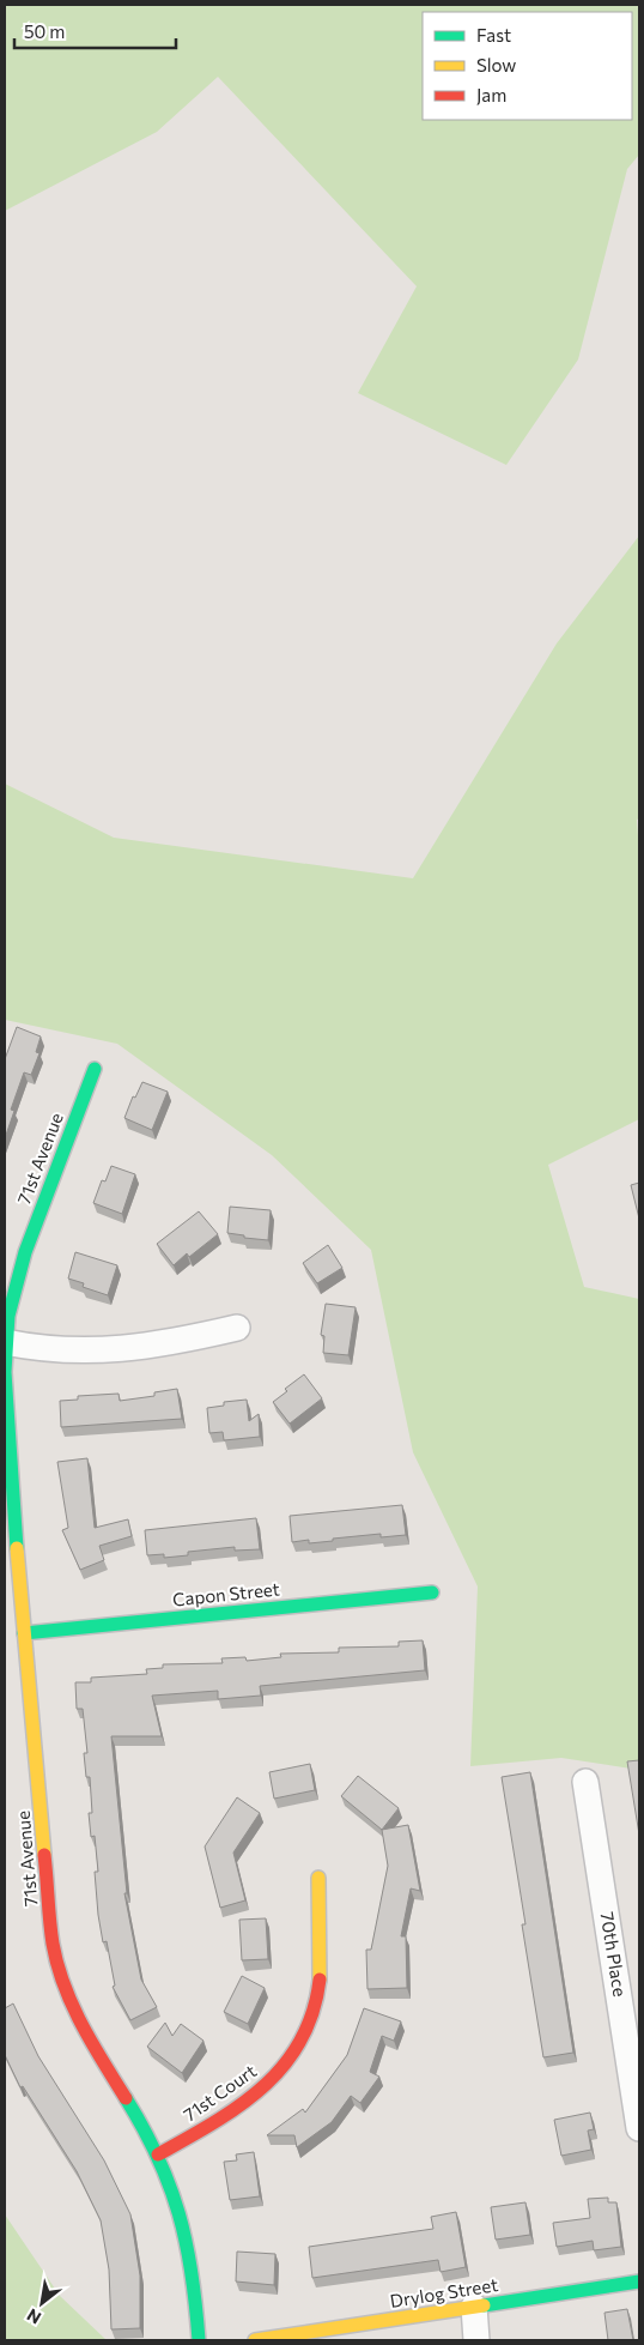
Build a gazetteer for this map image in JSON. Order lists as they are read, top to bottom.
{
  "streets": {
    "street": [
      "71st Avenue",
      "Capon Street",
      "70th Place",
      "71st Court",
      "Drylog Street"
    ]
  },
  "crossings": [
    ["71st Avenue", "Capon Street"],
    ["71st Avenue", "71st Court"]
  ],
  "legend": ["Fast", "Slow", "Jam"],
  "scale_bar": "50 m",
  "north": "bottom left"
}
